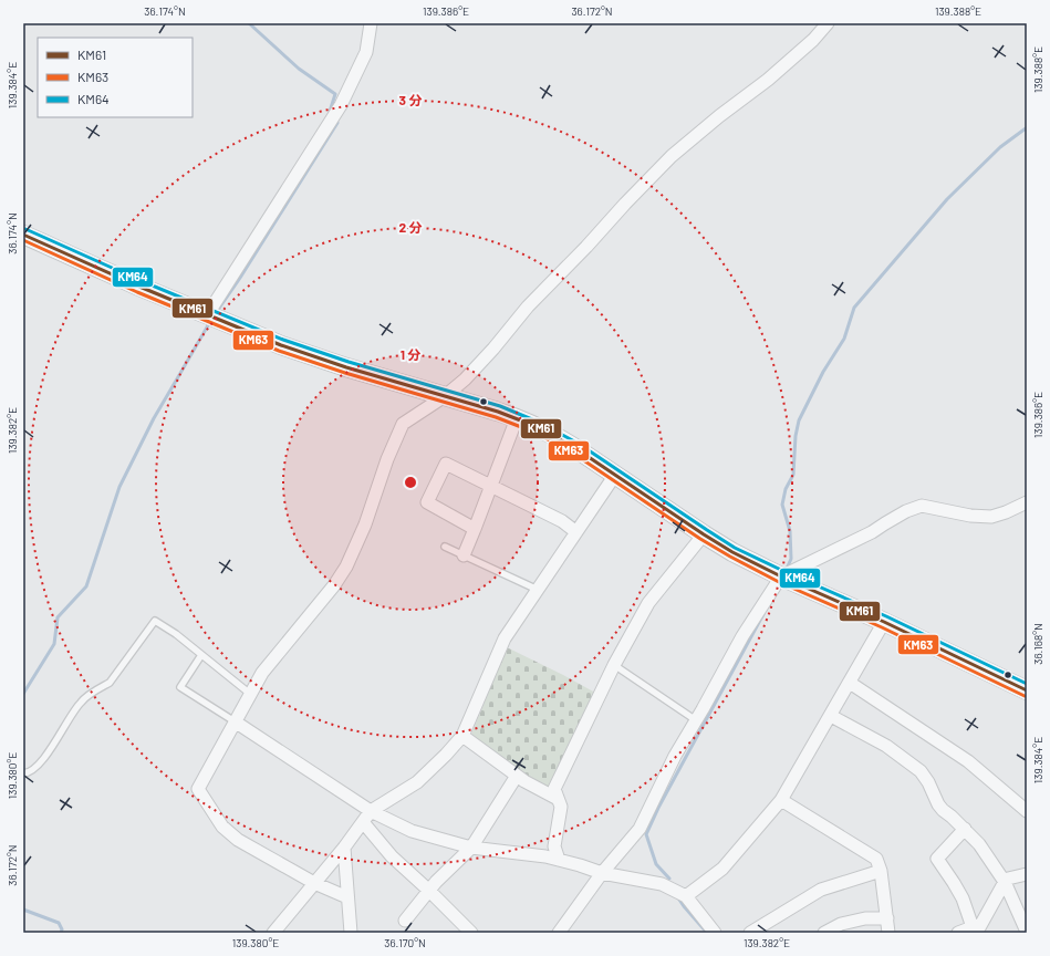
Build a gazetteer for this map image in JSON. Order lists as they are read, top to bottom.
{
  "lines": ["transit line KM64", "transit line KM61", "transit line KM63"],
  "legend": ["KM61", "KM63", "KM64"],
  "coordinates": [
    "36.174°N",
    "139.386°E",
    "36.172°N",
    "139.388°E",
    "139.384°E",
    "139.382°E",
    "36.168°N",
    "139.380°E",
    "36.170°N"
  ],
  "rings": ["3 分", "2 分", "1 分"]
}
